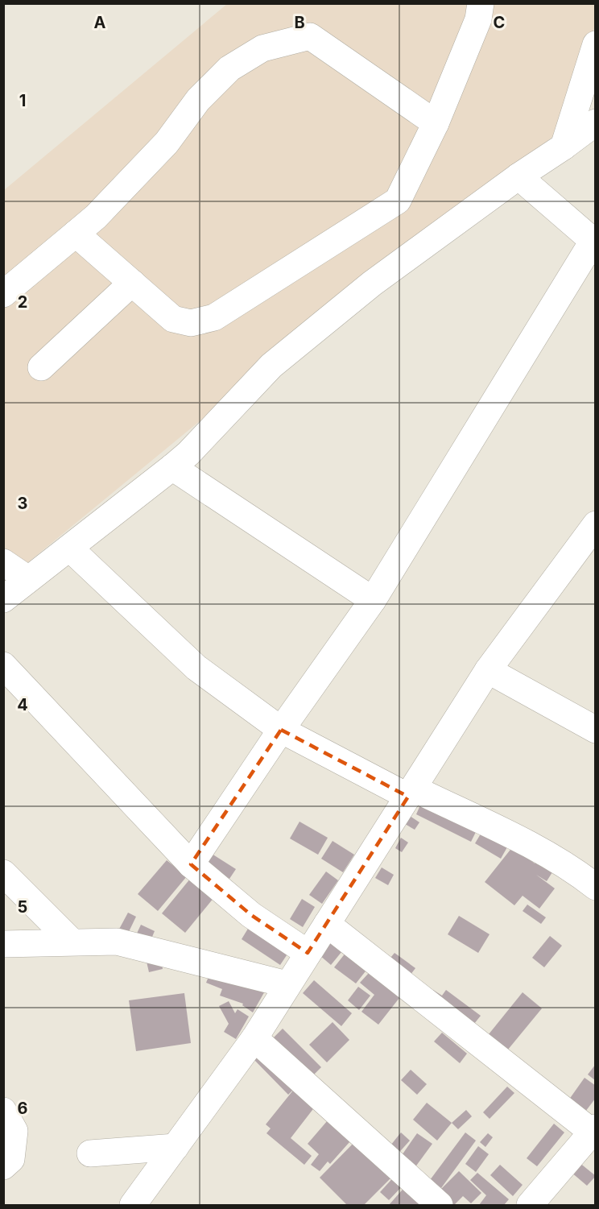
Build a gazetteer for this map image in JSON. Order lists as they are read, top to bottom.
{
  "grid": {
    "columns": ["A", "B", "C"],
    "rows": [
      "1",
      "2",
      "3",
      "4",
      "5",
      "6"
    ]
  }
}
